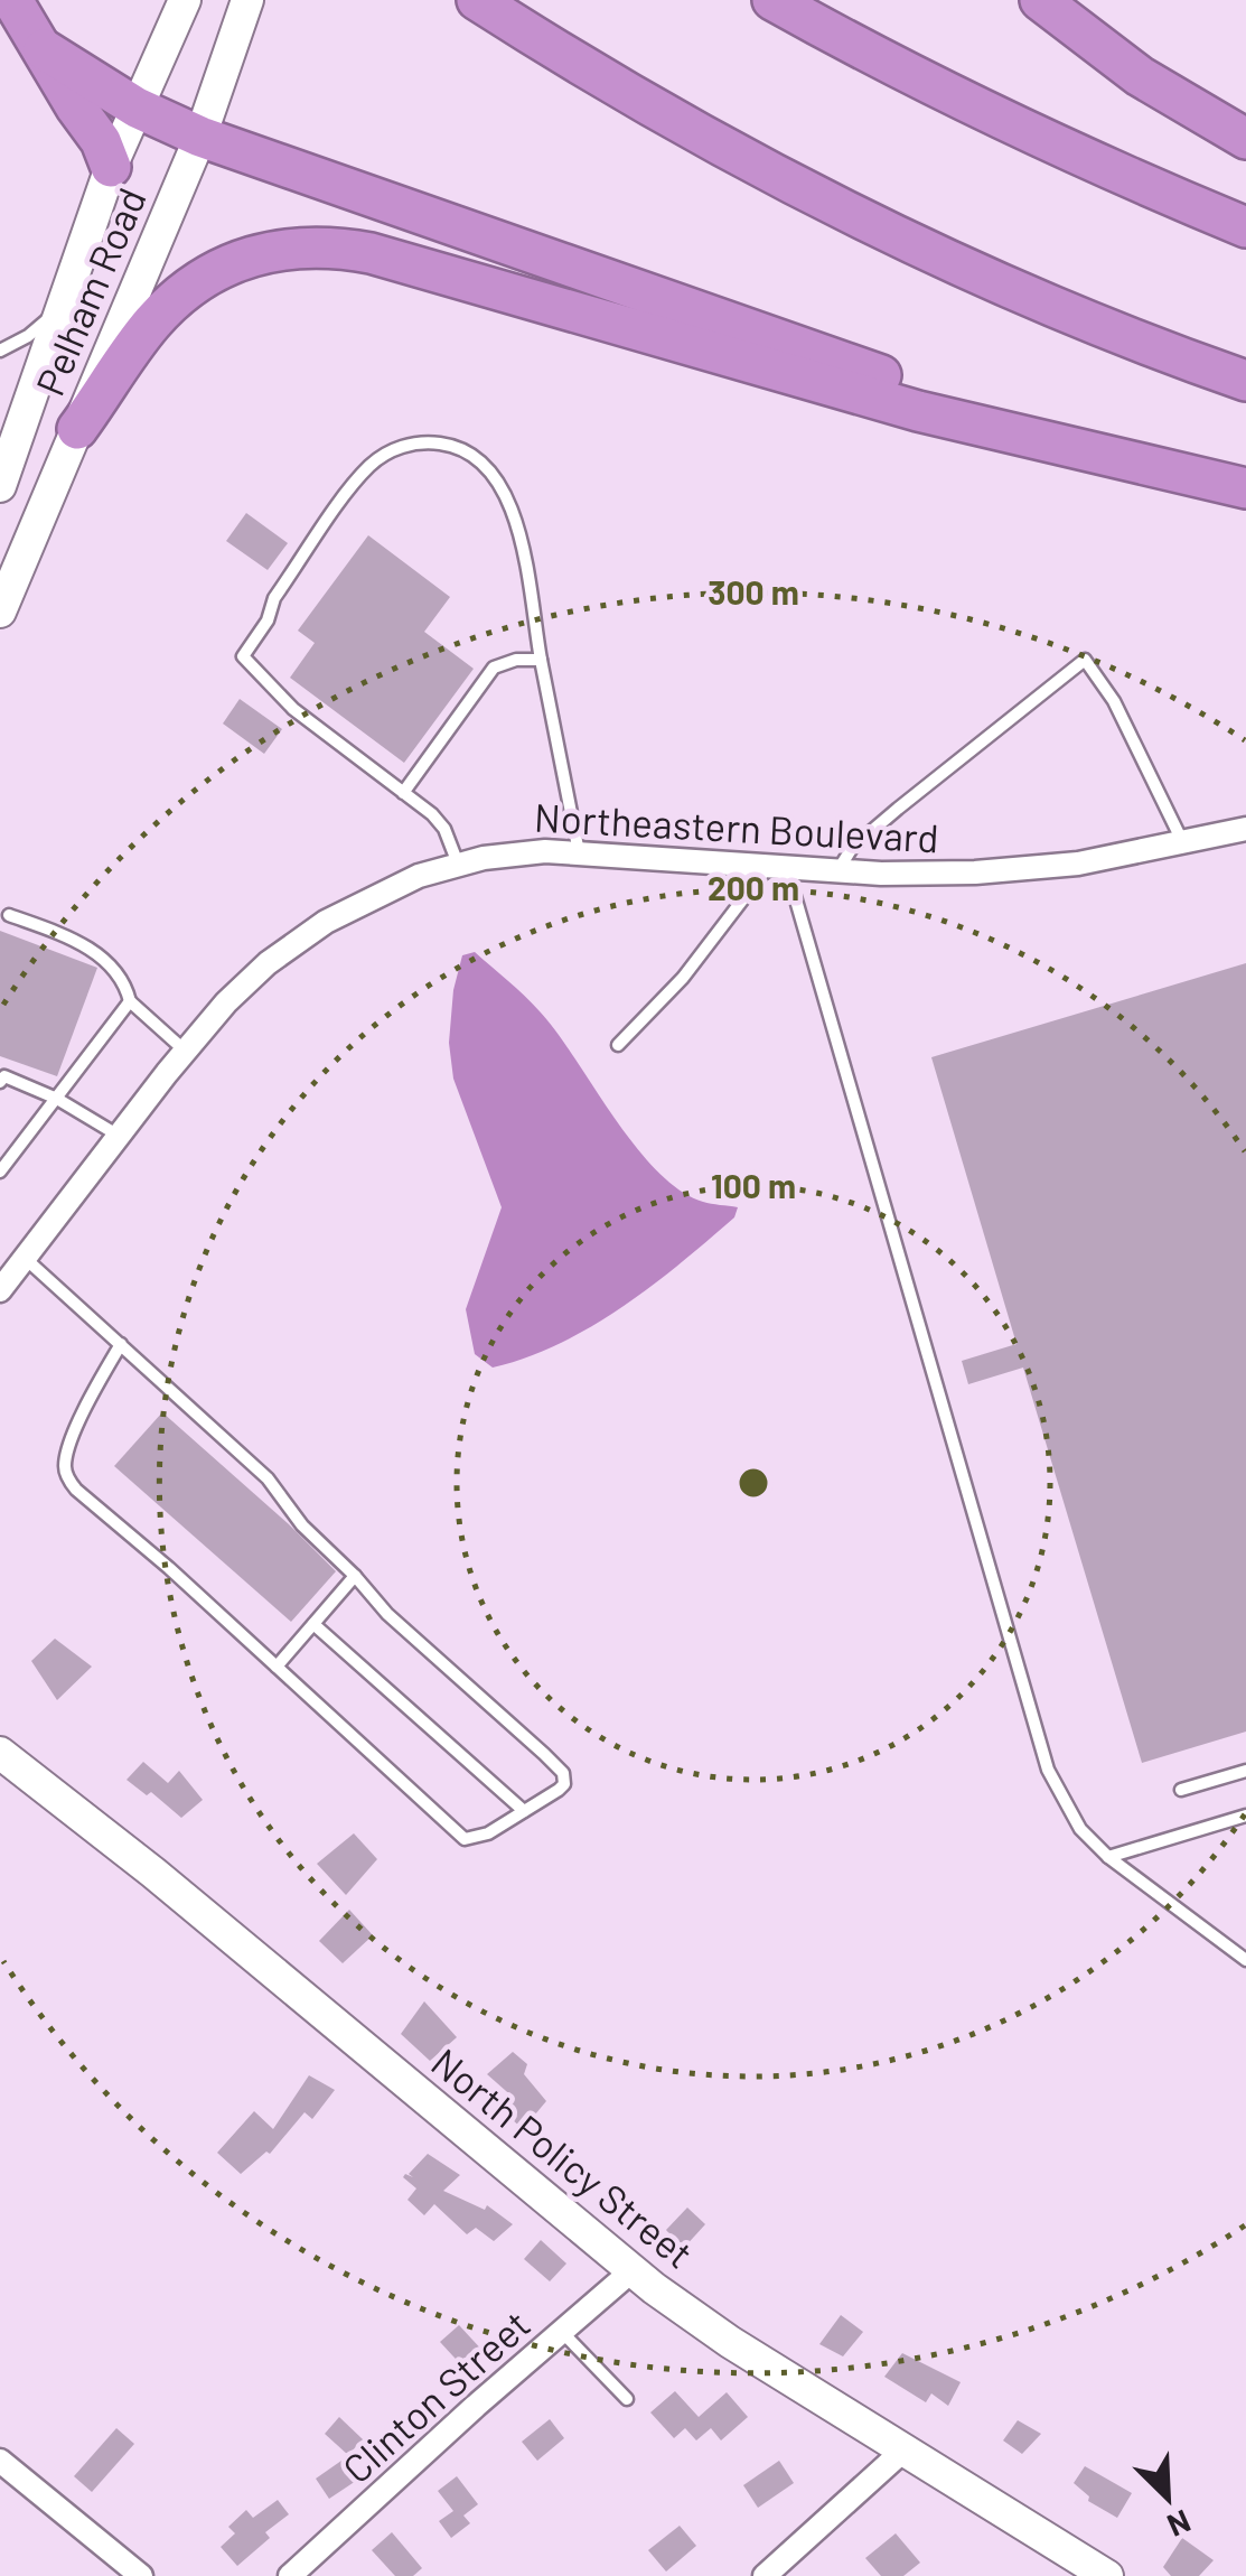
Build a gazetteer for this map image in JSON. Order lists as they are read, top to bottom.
{
  "streets": {
    "street": [
      "Pelham Road",
      "Northeastern Boulevard",
      "North Policy Street",
      "Clinton Street"
    ]
  },
  "crossings": [
    ["North Policy Street", "Clinton Street"]
  ],
  "north": "bottom right",
  "rings": ["300 m", "200 m", "100 m"]
}
